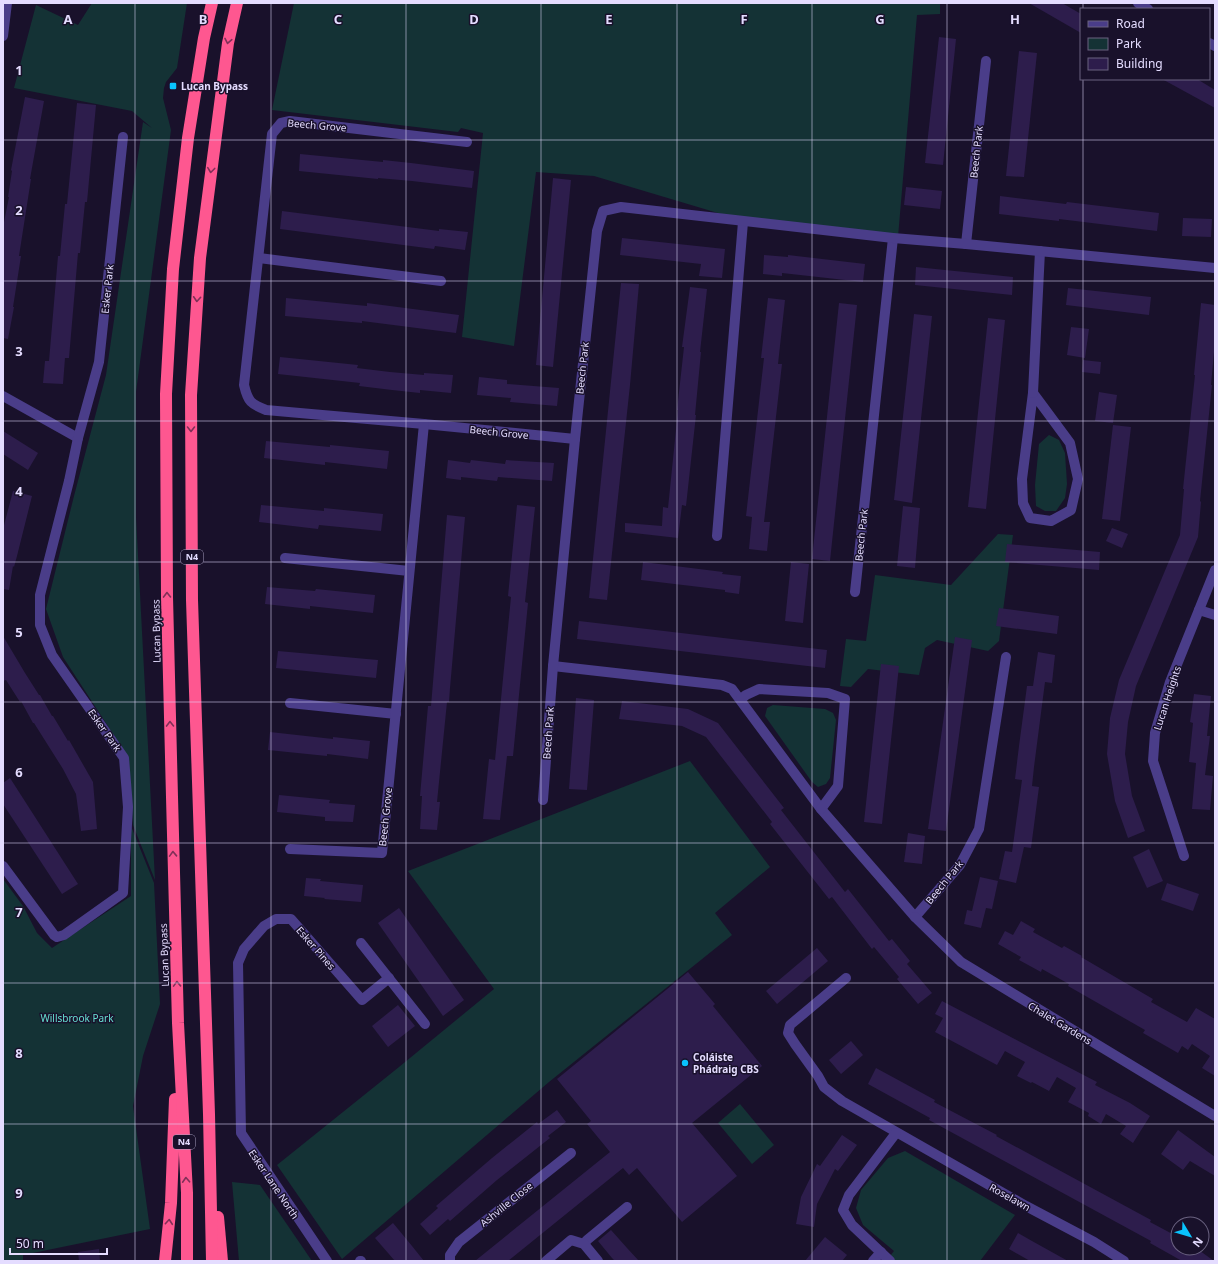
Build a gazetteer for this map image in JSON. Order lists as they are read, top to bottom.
{
  "streets": {
    "highway": ["N4", "Lucan Bypass"],
    "street": [
      "Beech Grove",
      "Beech Park",
      "Esker Park",
      "Lucan Heights",
      "Esker Pines",
      "Chalet Gardens",
      "Esker Lane North",
      "Roselawn",
      "Ashville Close"
    ]
  },
  "crossings": [
    ["Beech Grove", "Beech Park"],
    ["Beech Park", "Chalet Gardens"],
    ["Esker Pines", "Esker Lane North"]
  ],
  "parks": ["Willsbrook Park"],
  "places": {
    "transit": ["Lucan Bypass"],
    "other": ["Coláiste Phádraig CBS"]
  },
  "legend": ["Road", "Park", "Building"],
  "scale_bar": "50 m",
  "north": "bottom right",
  "grid": {
    "columns": [
      "A",
      "B",
      "C",
      "D",
      "E",
      "F",
      "G",
      "H"
    ],
    "rows": [
      "1",
      "2",
      "3",
      "4",
      "5",
      "6",
      "7",
      "8",
      "9"
    ]
  }
}
